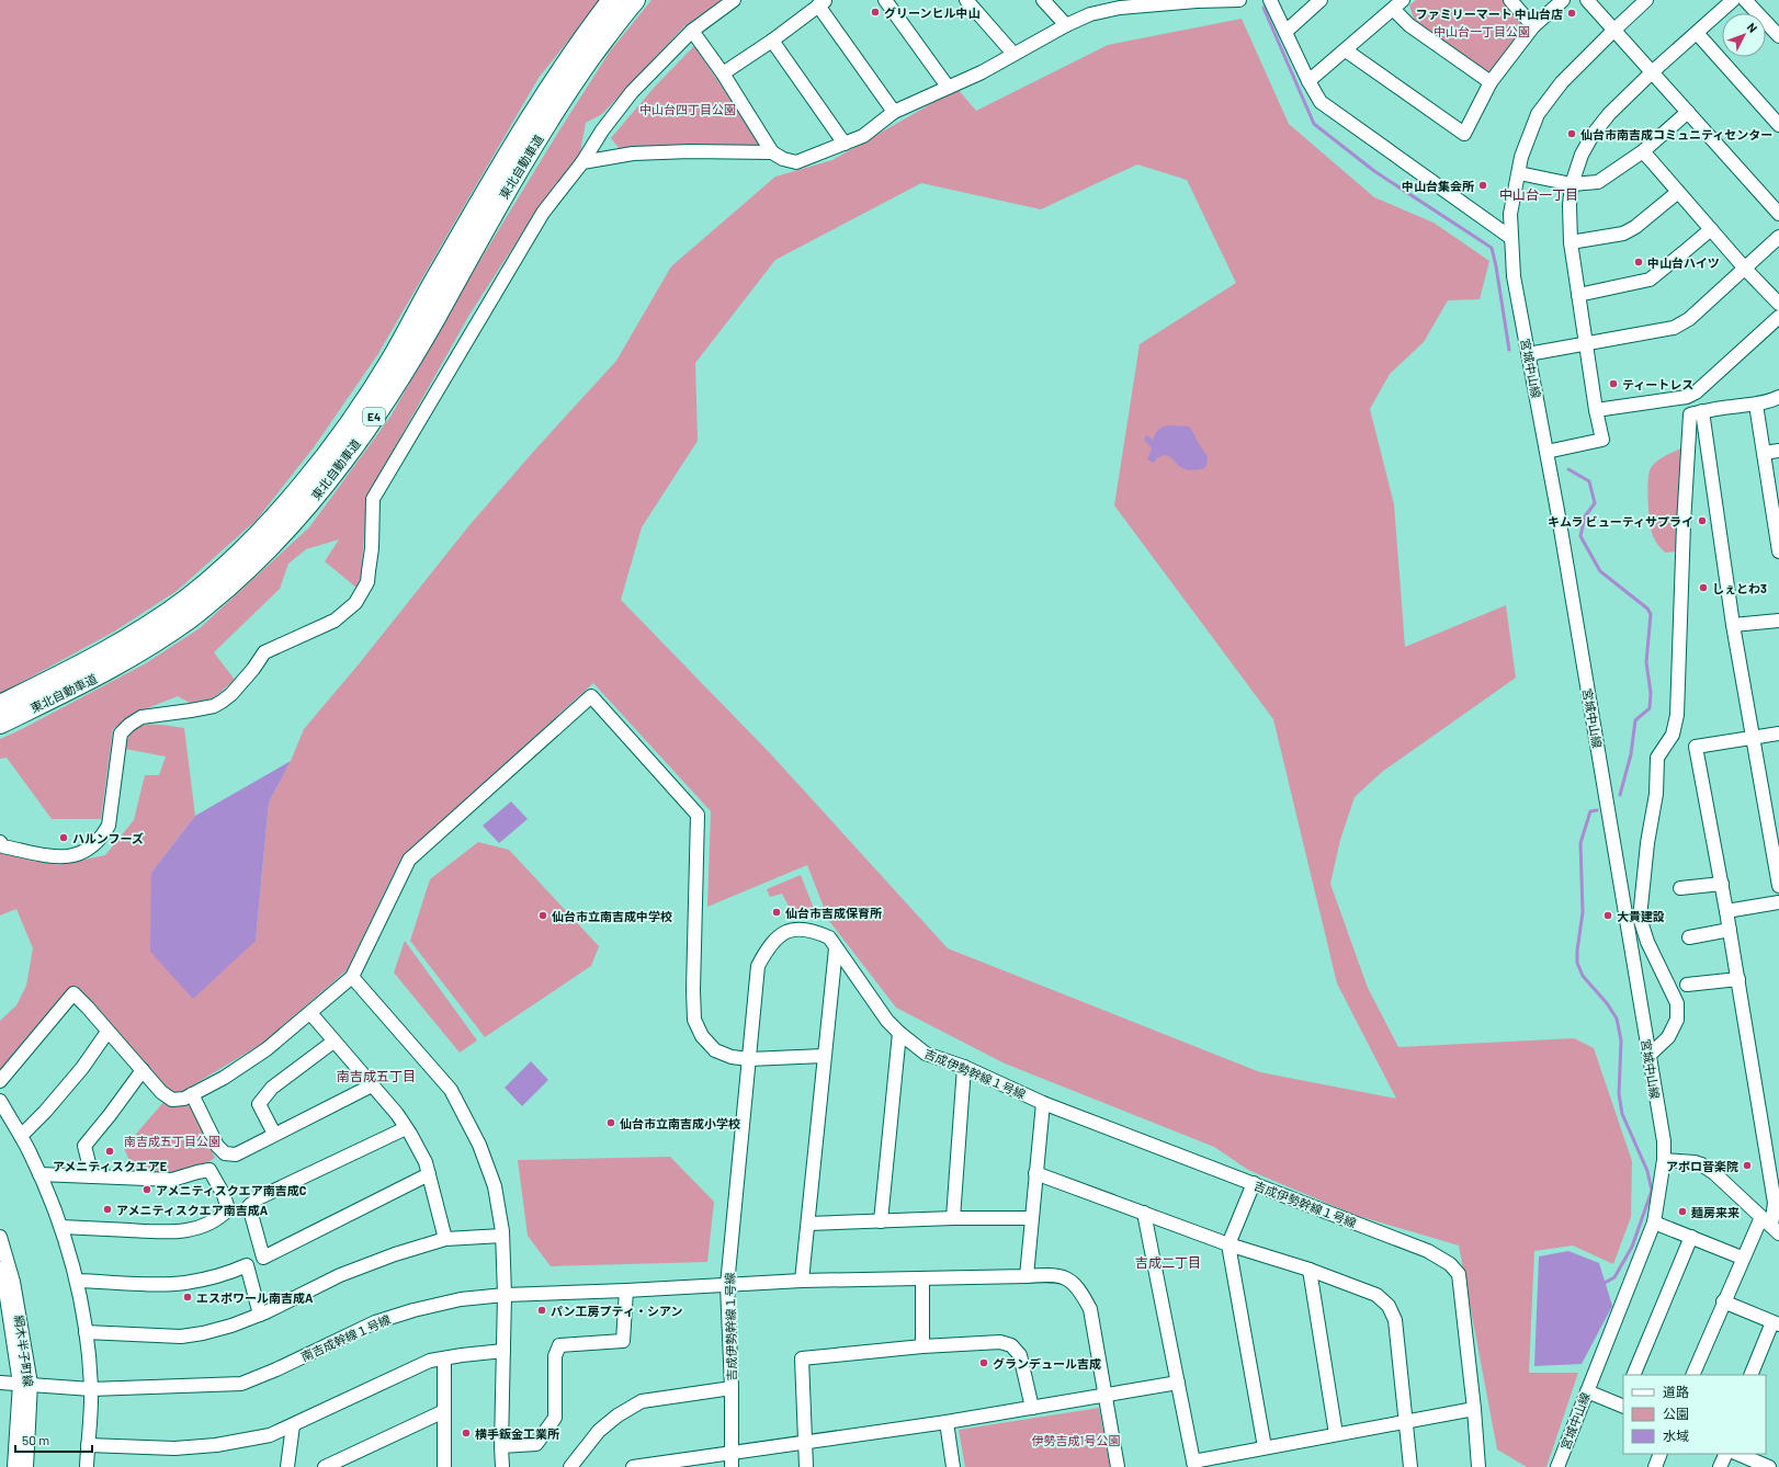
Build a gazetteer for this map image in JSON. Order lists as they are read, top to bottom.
{
  "streets": {
    "highway": ["東北自動車道", "E4"],
    "street": [
      "宮城中山線",
      "吉成伊勢幹線１号線",
      "南吉成幹線１号線",
      "綱木半子町線"
    ]
  },
  "crossings": [
    ["吉成伊勢幹線１号線", "南吉成幹線１号線"],
    ["南吉成幹線１号線", "綱木半子町線"]
  ],
  "districts": ["中山台一丁目", "南吉成五丁目", "吉成二丁目"],
  "parks": [
    "中山台一丁目公園",
    "中山台四丁目公園",
    "南吉成五丁目公園",
    "伊勢吉成1号公園"
  ],
  "places": [
    "グリーンヒル中山",
    "ファミリーマート 中山台店",
    "仙台市南吉成コミュニティセンター",
    "中山台集会所",
    "中山台ハイツ",
    "ティートレス",
    "キムラ ビューティサプライ",
    "しぇとわ3",
    "ハルンフーズ",
    "仙台市吉成保育所",
    "仙台市立南吉成中学校",
    "大貴建設",
    "仙台市立南吉成小学校",
    "アメニティスクエアE",
    "アポロ音楽院",
    "アメニティスクエア南吉成C",
    "アメニティスクエア南吉成A",
    "麺房来来",
    "エスポワール南吉成A",
    "パン工房プティ・シアン",
    "グランデュール吉成",
    "横手鈑金工業所"
  ],
  "legend": ["道路", "公園", "水域"],
  "scale_bar": "50 m",
  "north": "top right"
}
